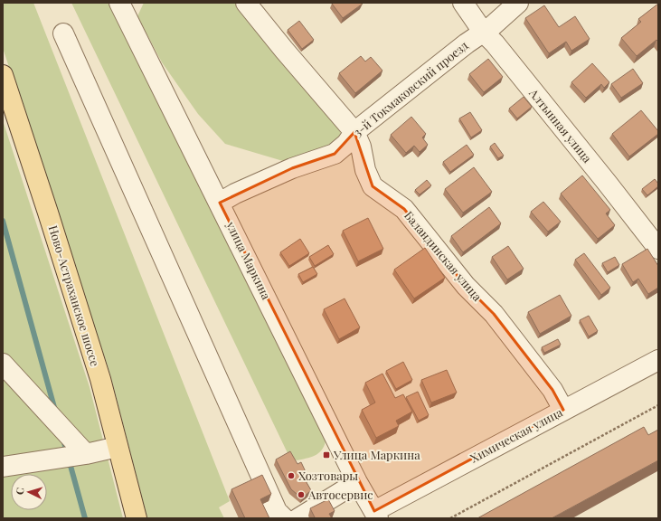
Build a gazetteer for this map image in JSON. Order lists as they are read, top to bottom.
{
  "streets": {
    "main road": ["Ново-Астраханское шоссе"],
    "street": [
      "3-й Токмаковский проезд",
      "Алтынная улица",
      "Баландинская улица",
      "улица Маркина",
      "Химическая улица"
    ]
  },
  "crossings": [
    ["3-й Токмаковский проезд", "Алтынная улица"],
    ["3-й Токмаковский проезд", "Баландинская улица"],
    ["3-й Токмаковский проезд", "улица Маркина"],
    ["Баландинская улица", "Химическая улица"],
    ["улица Маркина", "Химическая улица"]
  ],
  "places": {
    "transit": ["Улица Маркина"],
    "other": ["Хозтовары", "Автосервис"]
  },
  "north": "left"
}
